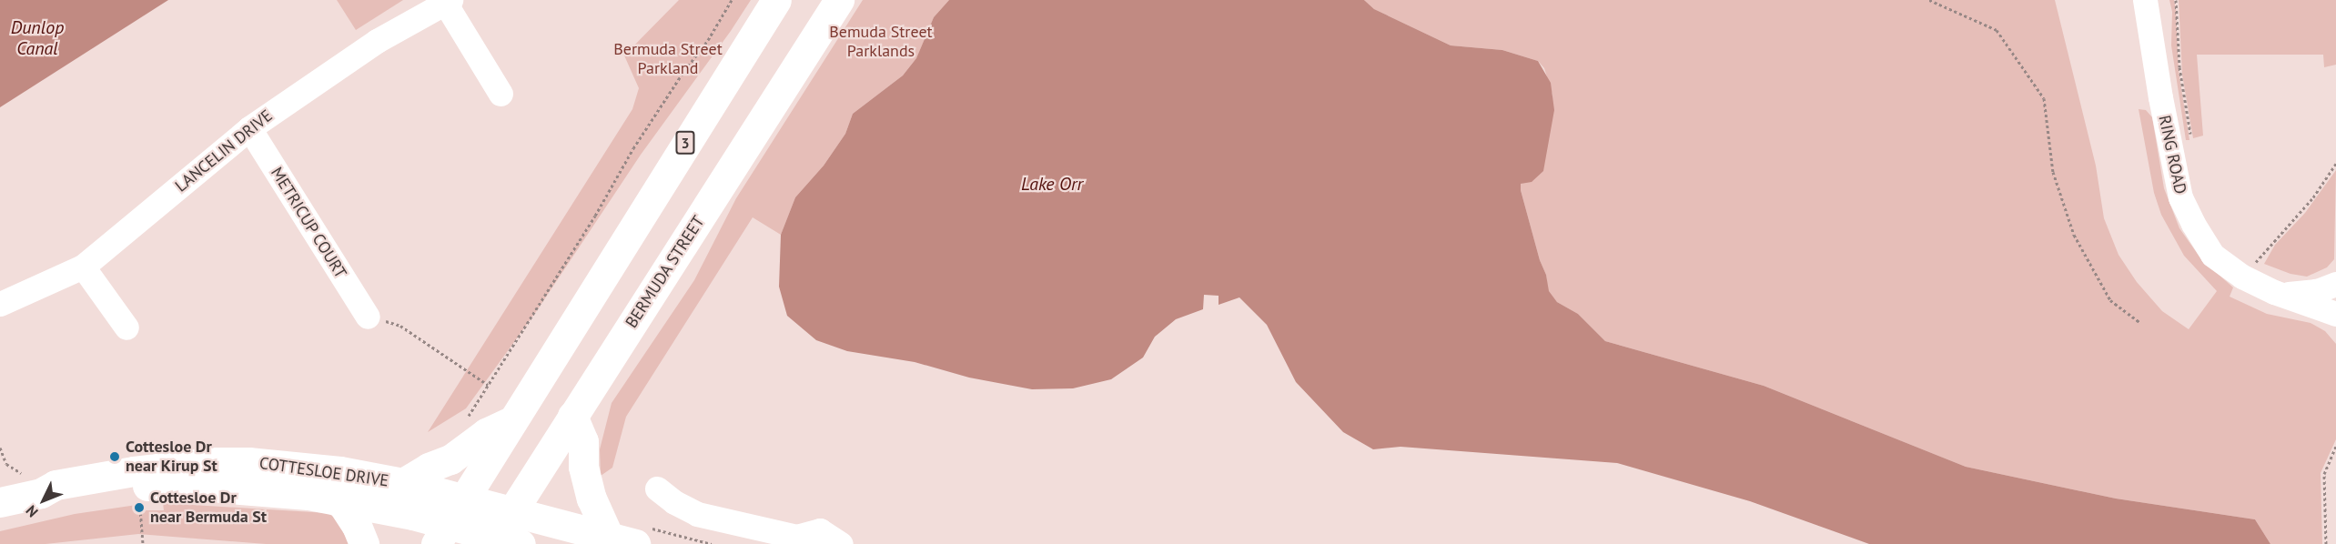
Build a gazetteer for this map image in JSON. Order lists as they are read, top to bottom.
{
  "streets": {
    "main road": ["3", "BERMUDA STREET", "COTTESLOE DRIVE"],
    "street": ["LANCELIN DRIVE", "RING ROAD", "METRICUP COURT"]
  },
  "crossings": [
    ["3", "COTTESLOE DRIVE"],
    ["LANCELIN DRIVE", "METRICUP COURT"],
    ["BERMUDA STREET", "COTTESLOE DRIVE"]
  ],
  "water": ["Dunlop Canal", "Lake Orr"],
  "parks": ["Bemuda Street Parklands", "Bermuda Street Parkland"],
  "places": ["Cottesloe Dr near Kirup St", "Cottesloe Dr near Bermuda St"],
  "north": "bottom left"
}
